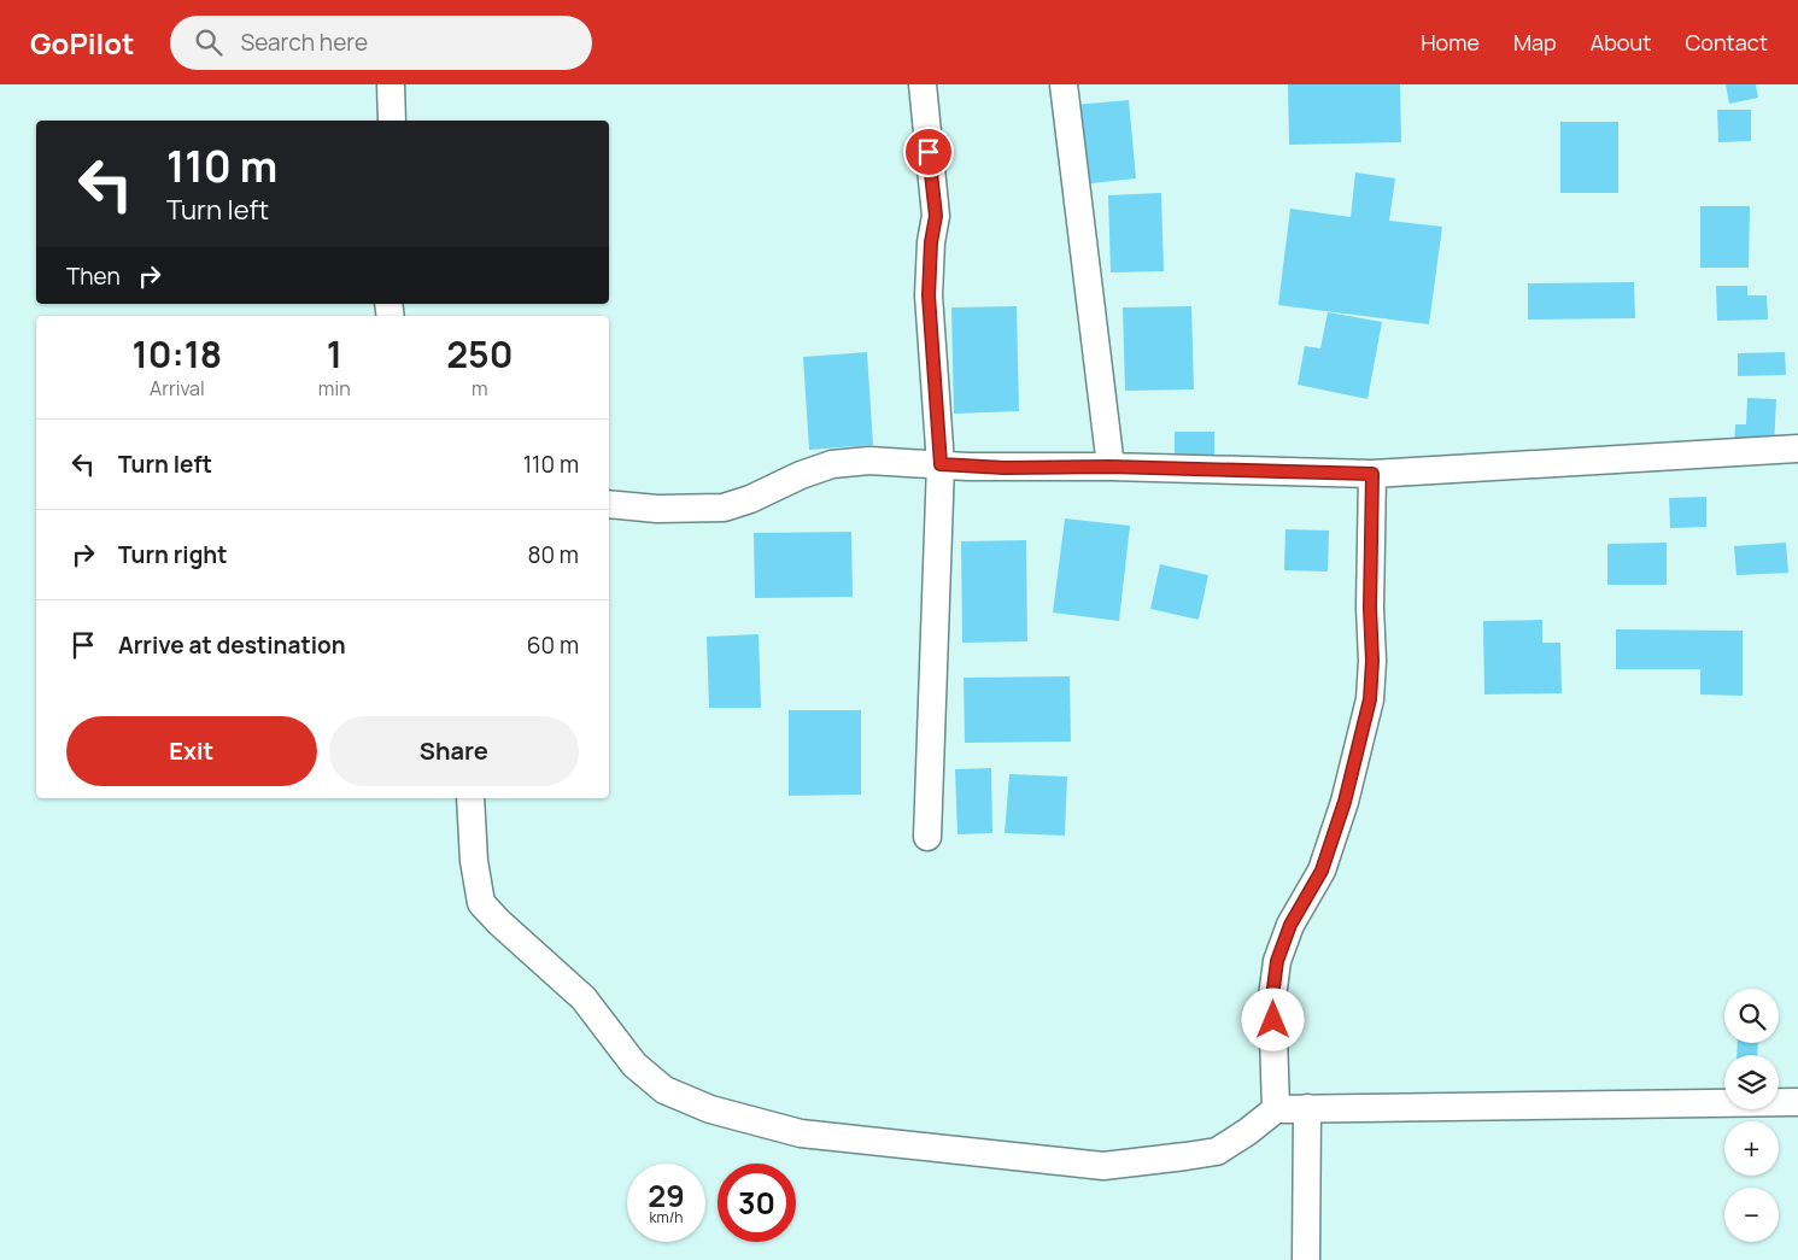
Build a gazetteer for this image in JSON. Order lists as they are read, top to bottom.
{
  "page": {
    "header": "GoPilot",
    "search": "Search here",
    "nav": [
      "Home",
      "Map",
      "About",
      "Contact"
    ],
    "turn": ["110 m", "Turn left"],
    "then": "Then",
    "eta": [
      "10:18",
      "Arrival",
      "1",
      "min",
      "250",
      "m"
    ],
    "list": [
      {
        "name": "Turn left",
        "value": "110 m"
      },
      {
        "name": "Turn right",
        "value": "80 m"
      },
      {
        "name": "Arrive at destination",
        "value": "60 m"
      }
    ],
    "buttons": ["Exit", "Share"],
    "map_buttons": ["+", "−"],
    "speed": "29 km/h",
    "limit": "30"
  }
}
